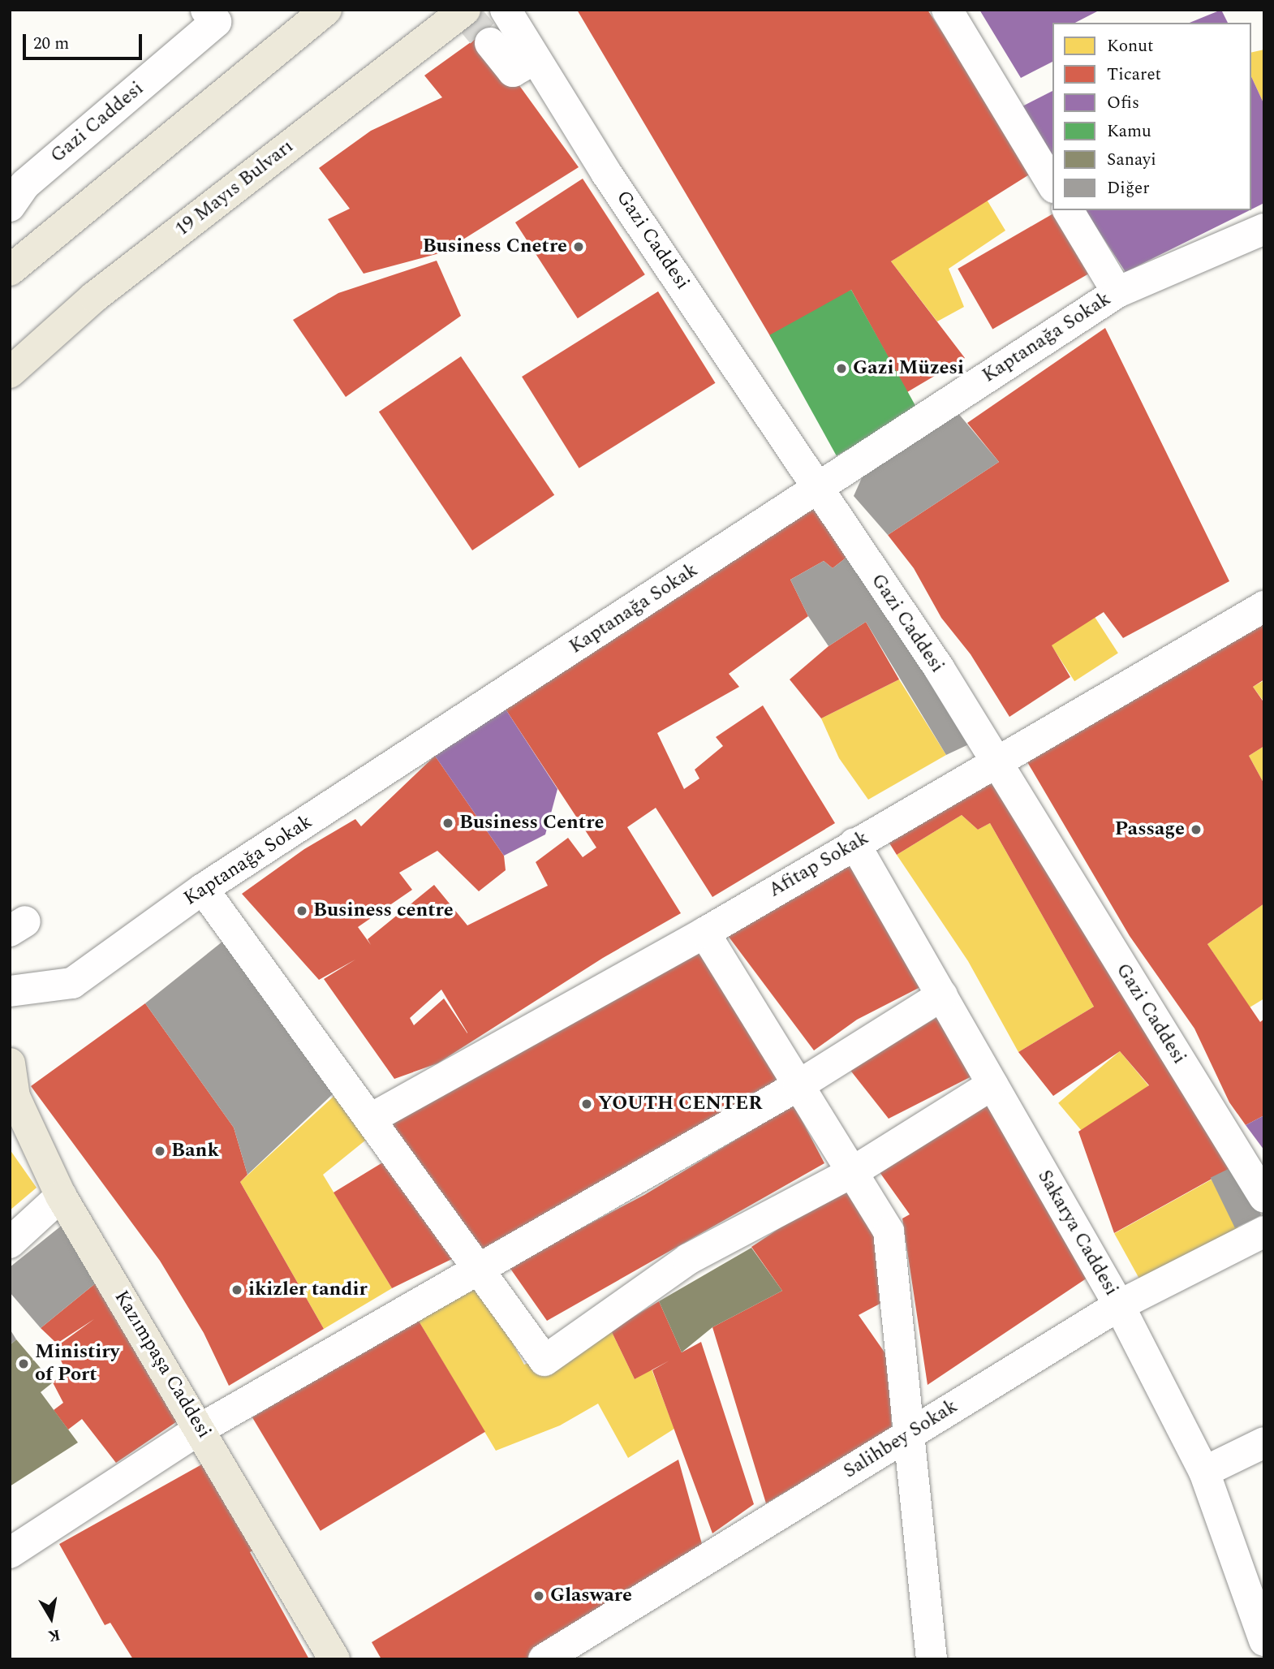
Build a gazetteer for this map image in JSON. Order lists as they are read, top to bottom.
{
  "streets": {
    "main road": ["19 Mayıs Bulvarı", "Kazımpaşa Caddesi"],
    "street": [
      "Gazi Caddesi",
      "Kaptanağa Sokak",
      "Afitap Sokak",
      "Sakarya Caddesi",
      "Salihbey Sokak"
    ]
  },
  "crossings": [
    ["Gazi Caddesi", "Kaptanağa Sokak"],
    ["Gazi Caddesi", "Afitap Sokak"],
    ["Afitap Sokak", "Sakarya Caddesi"],
    ["Sakarya Caddesi", "Salihbey Sokak"]
  ],
  "places": [
    "Business Cnetre",
    "Gazi Müzesi",
    "Business Centre",
    "Passage",
    "Business centre",
    "YOUTH CENTER",
    "Bank",
    "ikizler tandir",
    "Ministiry of Port",
    "Glasware"
  ],
  "legend": [
    "Konut",
    "Ticaret",
    "Ofis",
    "Kamu",
    "Sanayi",
    "Diğer"
  ],
  "scale_bar": "20 m",
  "north": "bottom"
}
